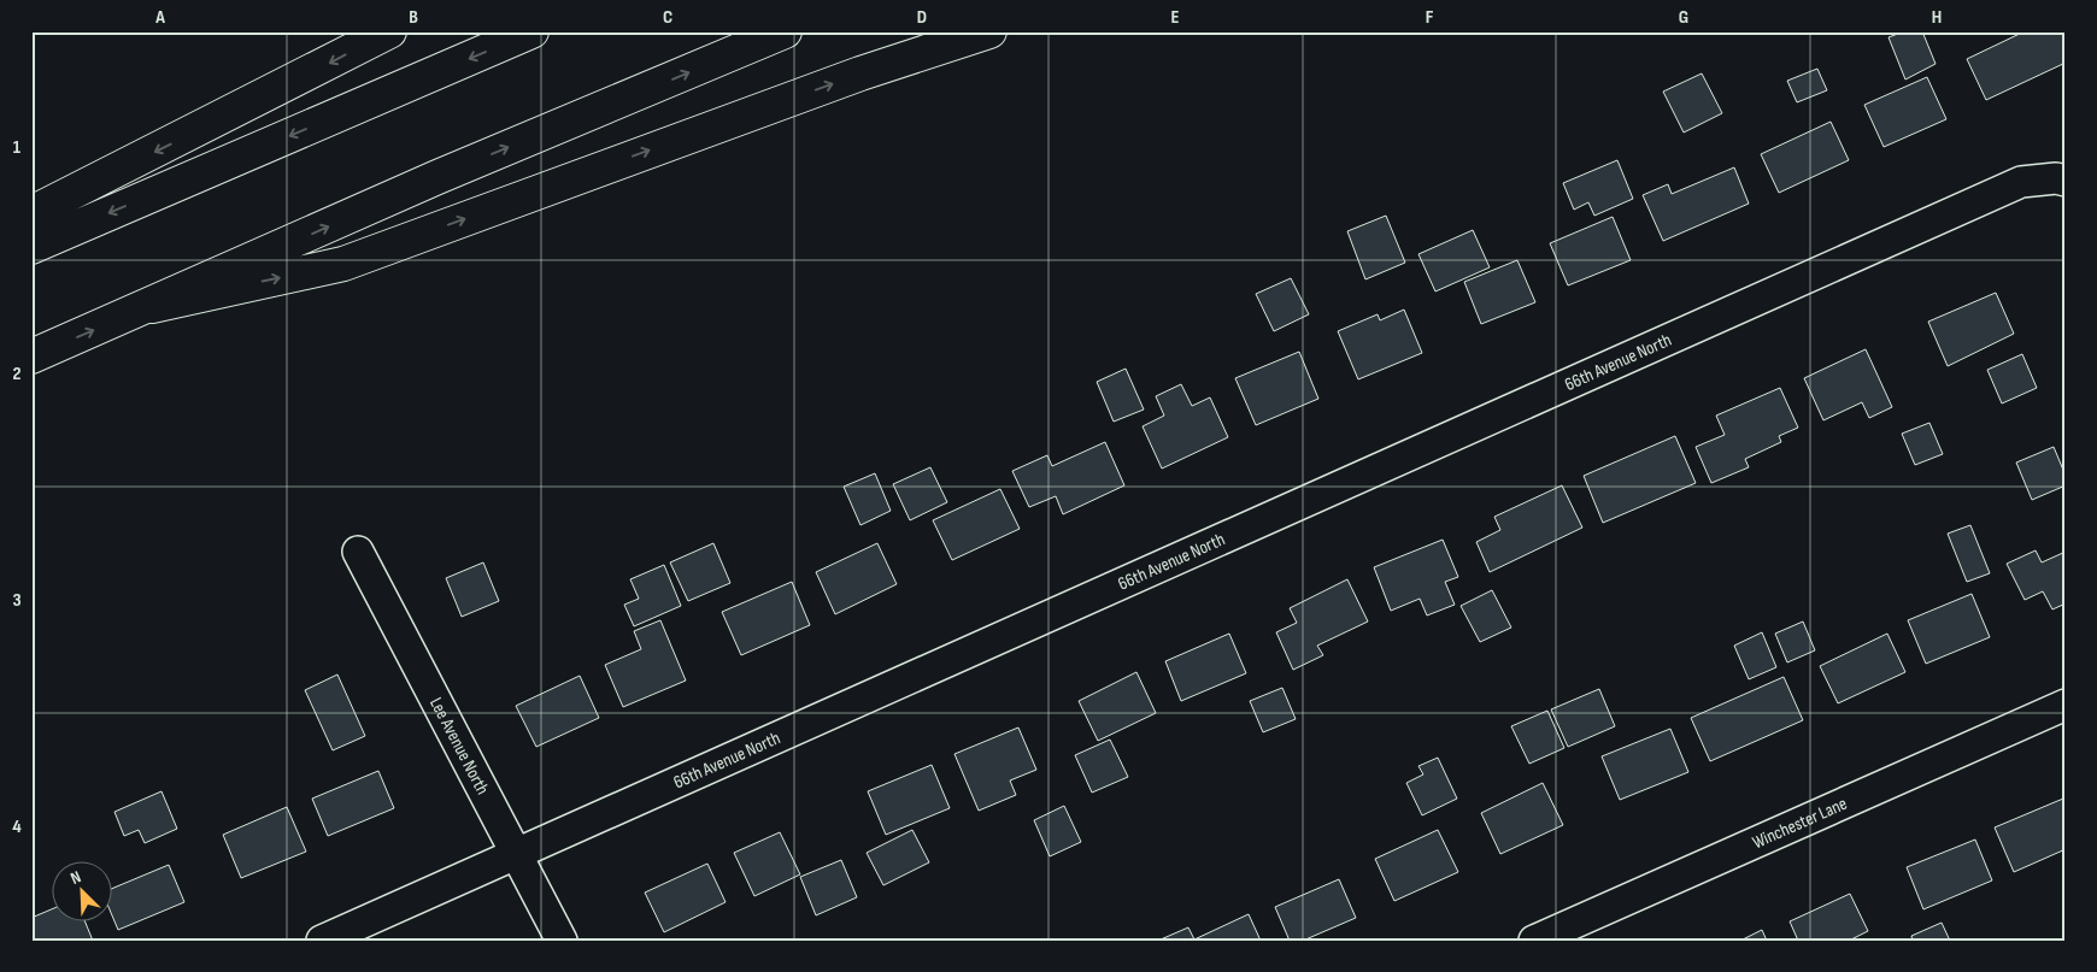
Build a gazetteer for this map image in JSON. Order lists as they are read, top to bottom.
{
  "streets": {
    "street": ["66th Avenue North", "Lee Avenue North", "Winchester Lane"]
  },
  "crossings": [
    ["66th Avenue North", "Lee Avenue North"]
  ],
  "north": "top left",
  "grid": {
    "columns": [
      "A",
      "B",
      "C",
      "D",
      "E",
      "F",
      "G",
      "H"
    ],
    "rows": [
      "1",
      "2",
      "3",
      "4"
    ]
  }
}
